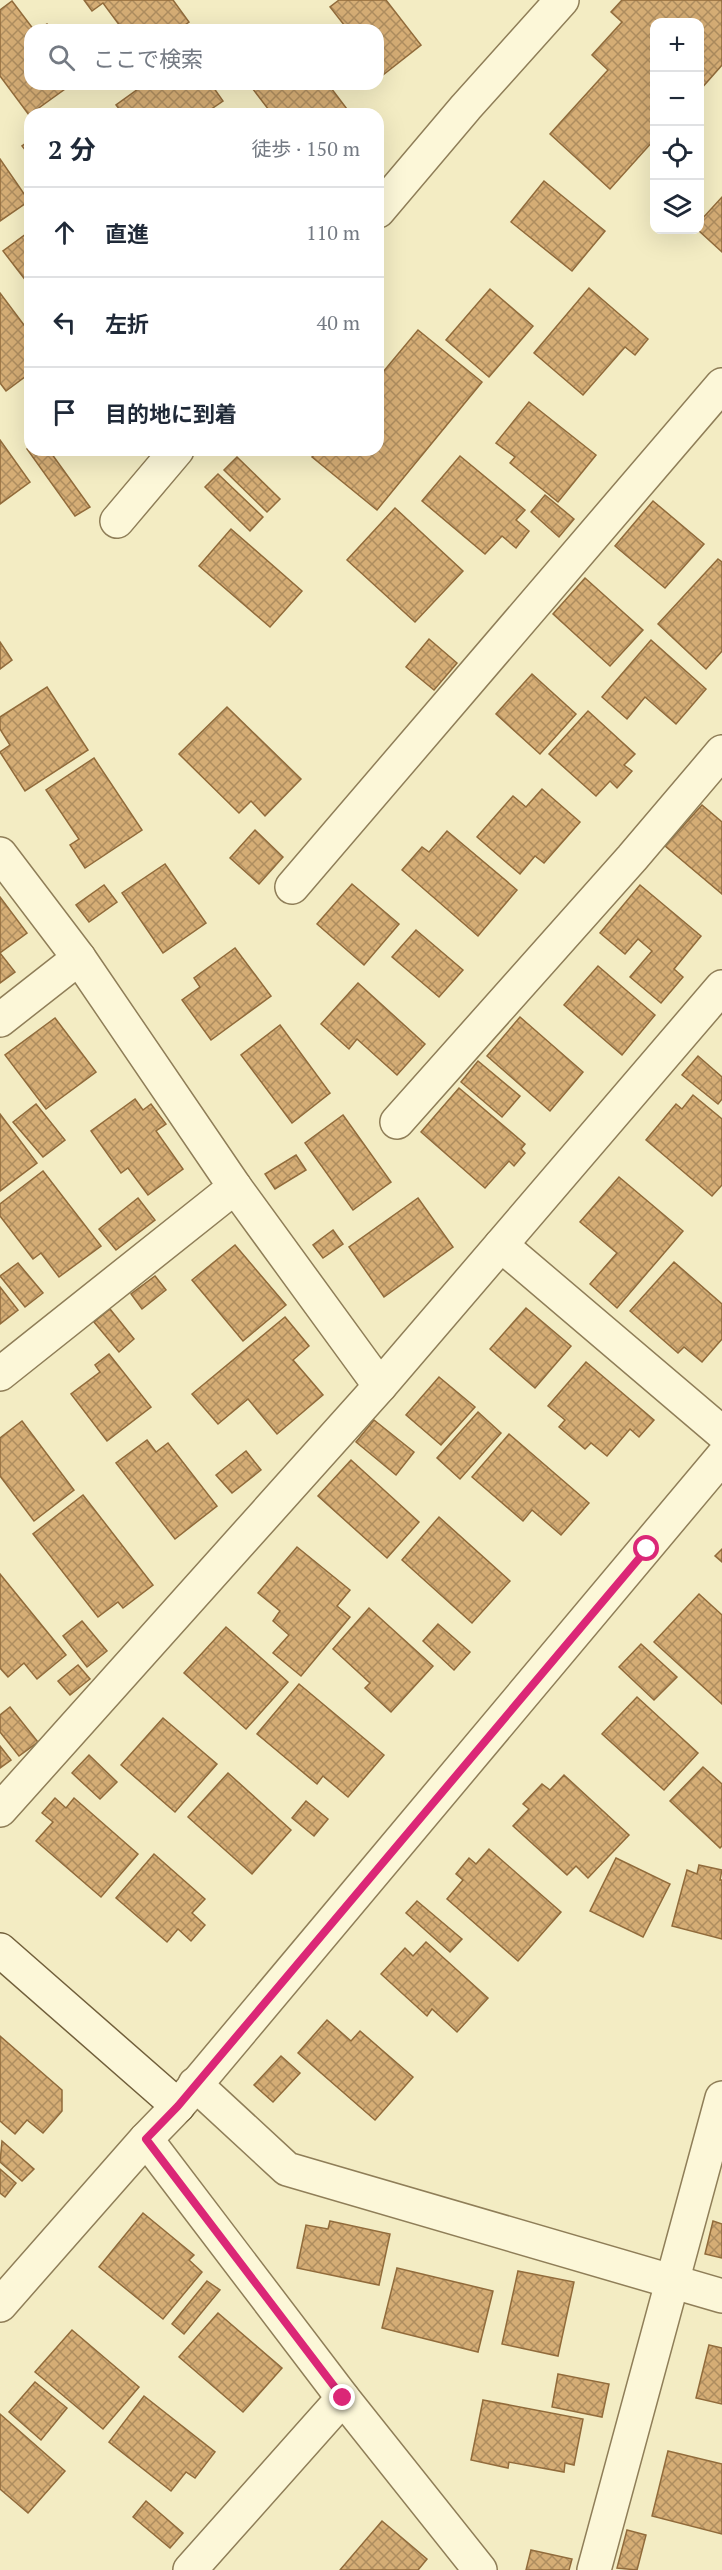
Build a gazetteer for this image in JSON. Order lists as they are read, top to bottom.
{
  "page": {
    "map_buttons": ["+", "−"],
    "search": "ここで検索",
    "heading": ["2 分", "徒歩 · 150 m"],
    "list": [
      ["直進", "110 m"],
      ["左折", "40 m"],
      "目的地に到着"
    ]
  }
}
